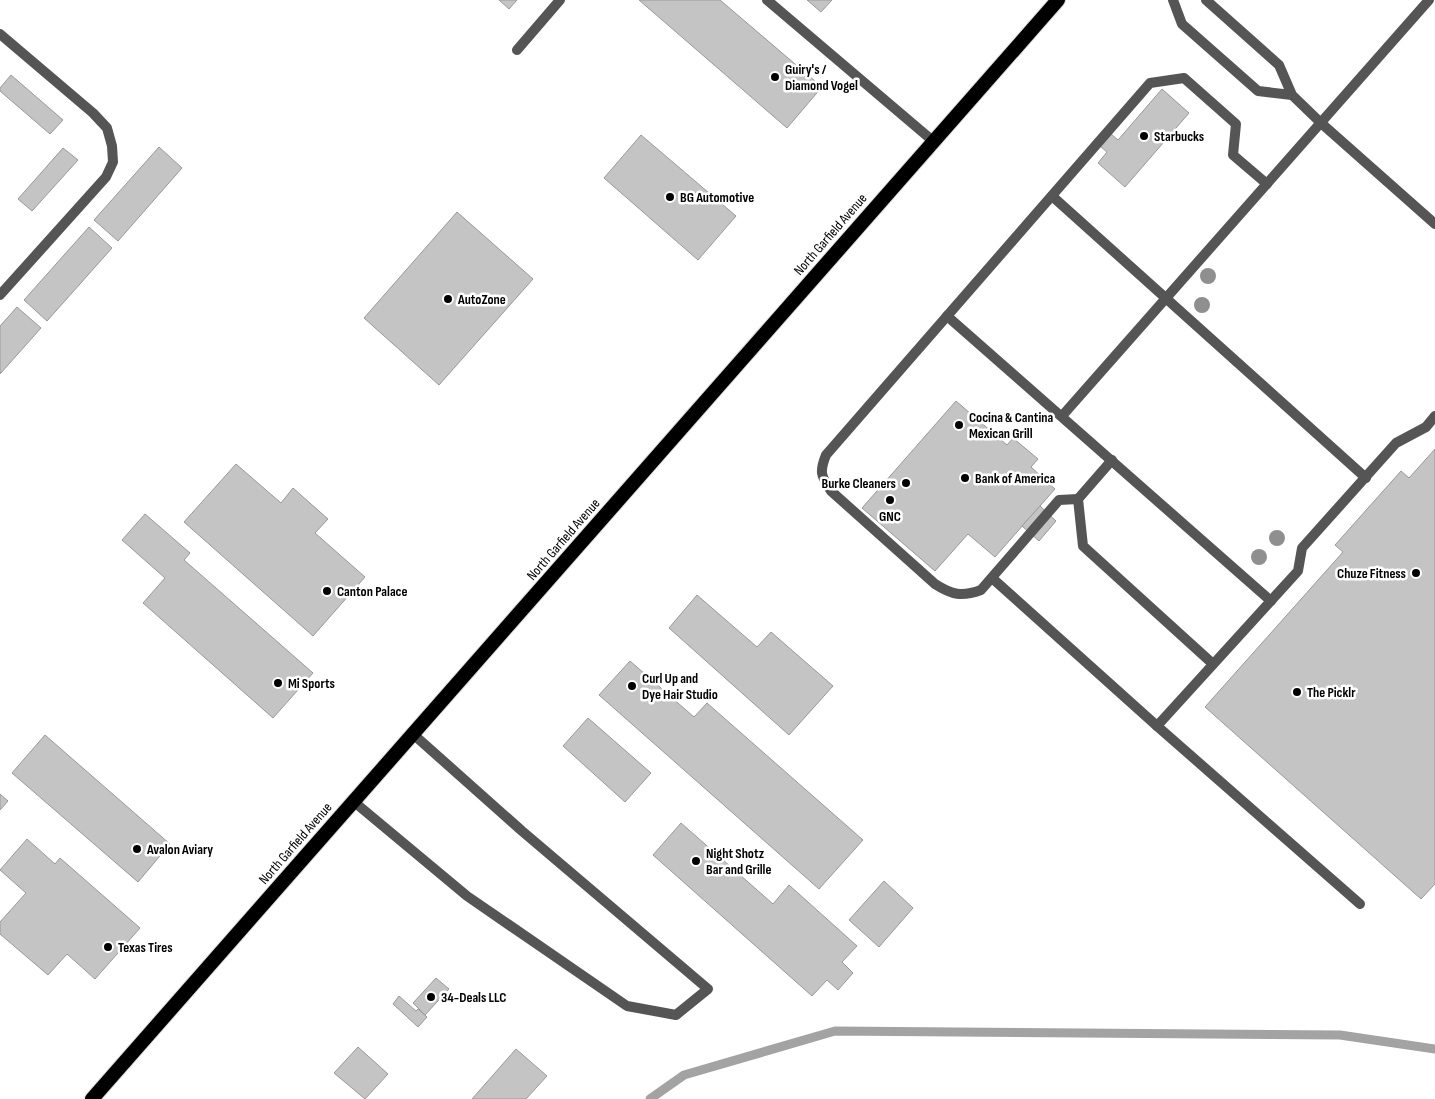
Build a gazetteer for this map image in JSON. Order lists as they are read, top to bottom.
{
  "streets": {
    "highway": ["North Garfield Avenue"]
  },
  "places": [
    "Guiry's / Diamond Vogel",
    "Starbucks",
    "BG Automotive",
    "AutoZone",
    "Cocina & Cantina Mexican Grill",
    "Bank of America",
    "Burke Cleaners",
    "GNC",
    "Chuze Fitness",
    "Canton Palace",
    "Mi Sports",
    "Curl Up and Dye Hair Studio",
    "The Picklr",
    "Avalon Aviary",
    "Night Shotz Bar and Grille",
    "Texas Tires",
    "34-Deals LLC"
  ]
}
